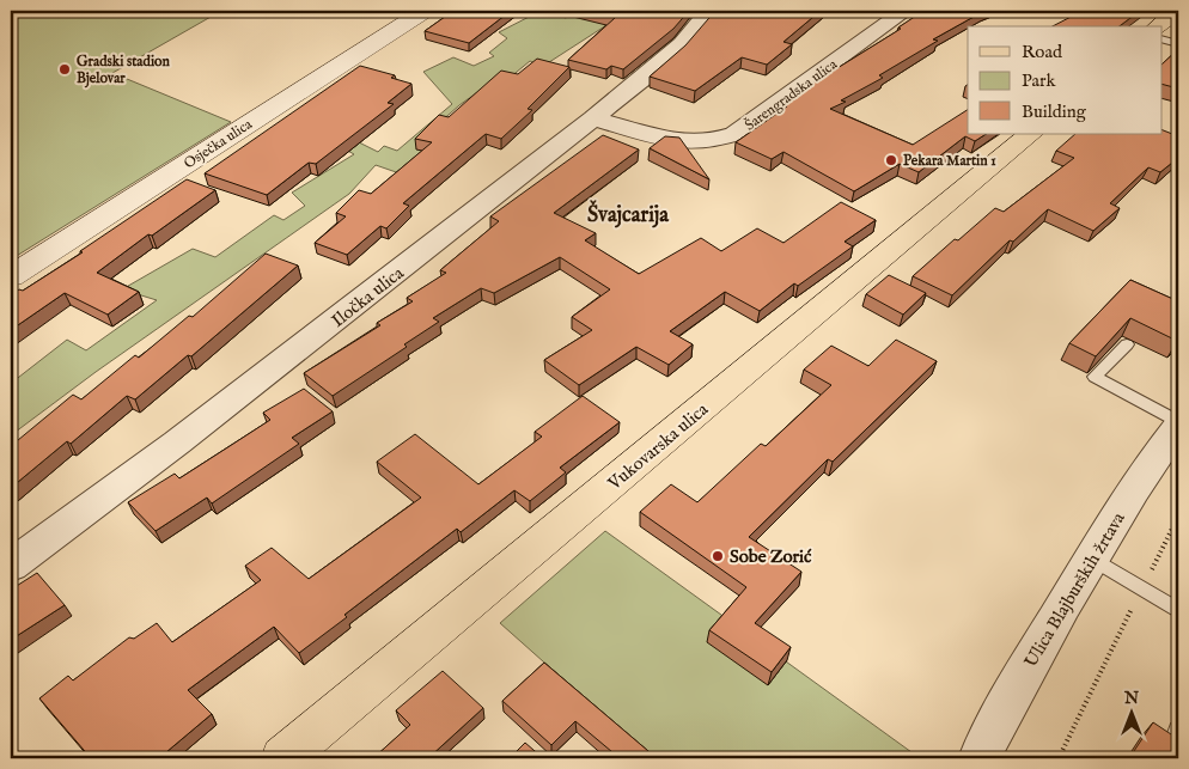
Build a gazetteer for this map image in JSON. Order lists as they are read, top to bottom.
{
  "streets": {
    "main road": ["Vukovarska ulica"],
    "street": [
      "Šarengradska ulica",
      "Osječka ulica",
      "Iločka ulica",
      "Ulica Blajburških žrtava"
    ]
  },
  "crossings": [
    ["Šarengradska ulica", "Iločka ulica"]
  ],
  "districts": ["Švajcarija"],
  "places": ["Gradski stadion Bjelovar", "Pekara Martin 1", "Sobe Zorić"],
  "legend": ["Road", "Park", "Building"],
  "north": "top"
}
